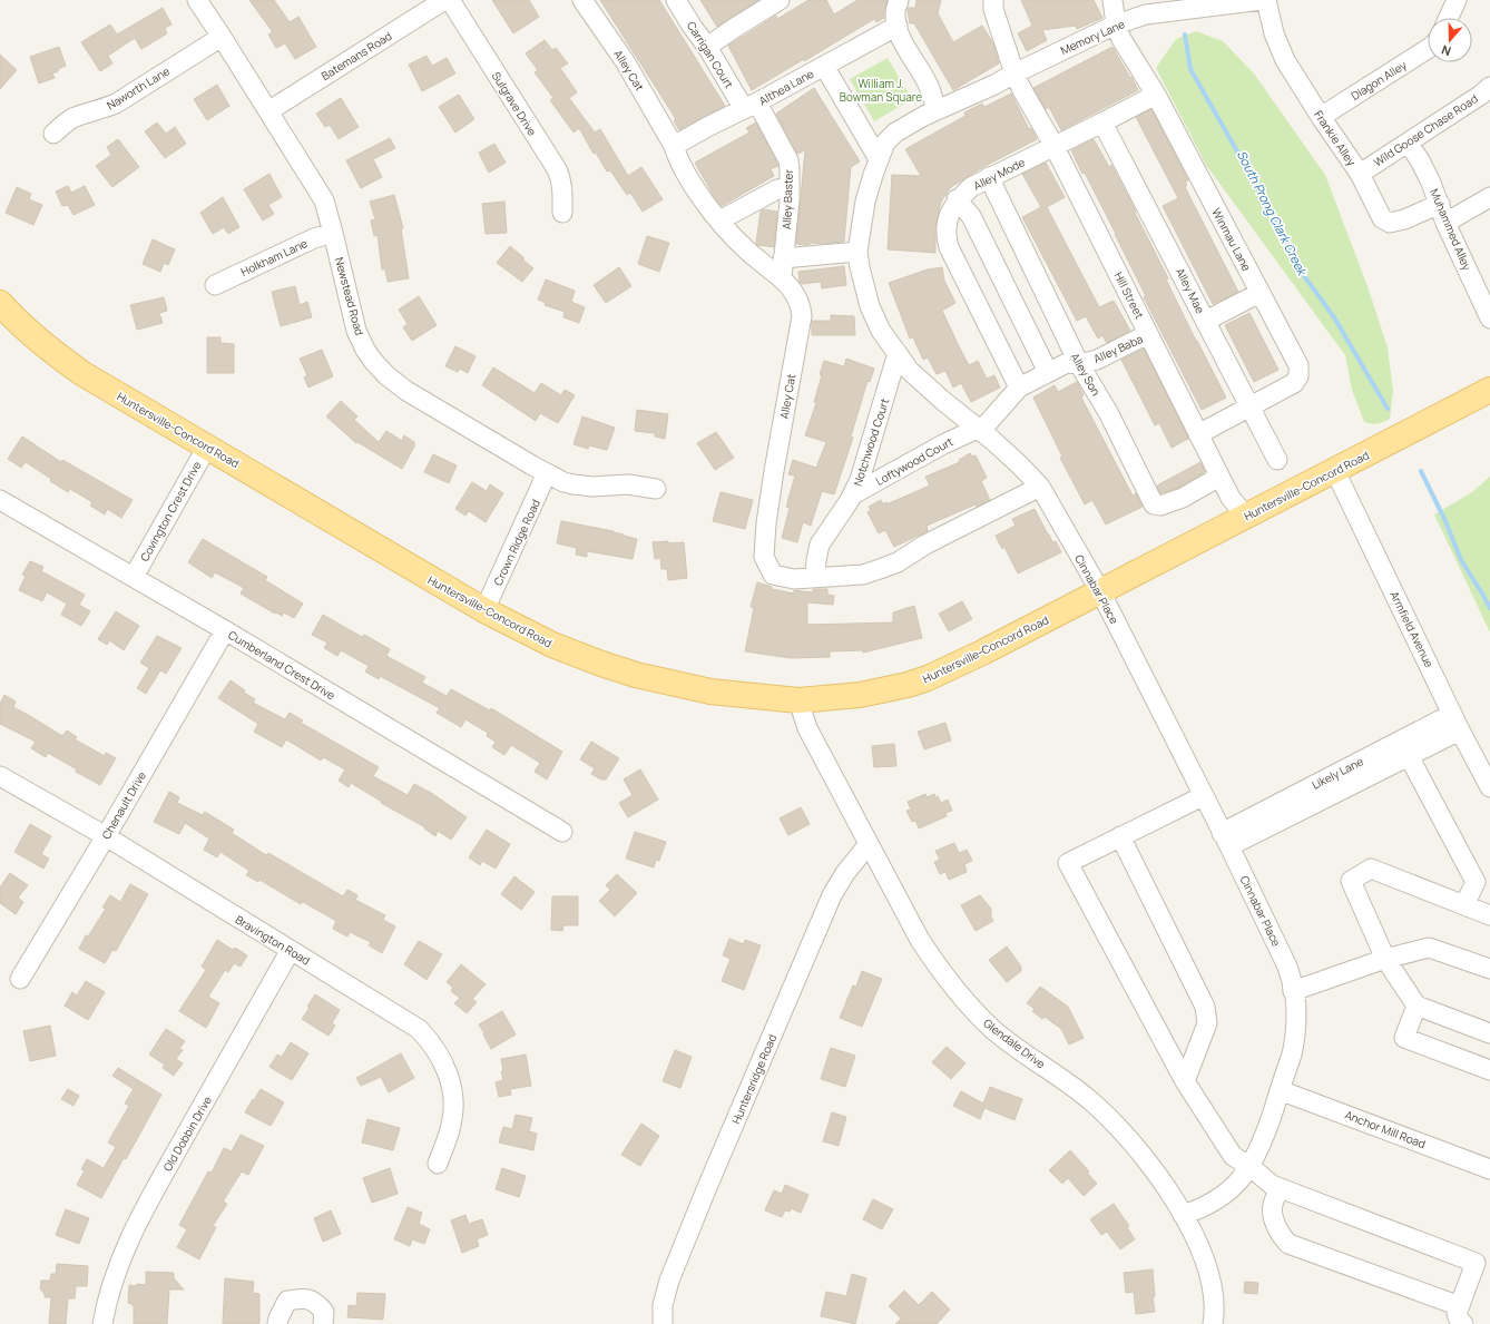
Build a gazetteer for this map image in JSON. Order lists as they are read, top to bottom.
{
  "streets": {
    "main road": ["Huntersville-Concord Road"],
    "street": [
      "Memory Lane",
      "Carrigan Court",
      "Batemans Road",
      "Alley Cat",
      "Diagon Alley",
      "Althea Lane",
      "Naworth Lane",
      "Sulgrave Drive",
      "Wild Goose Chase Road",
      "Frankie Alley",
      "Alley Mode",
      "Alley Baster",
      "Muhammed Alley",
      "Winmau Lane",
      "Holkham Lane",
      "Alley Mae",
      "Hill Street",
      "Newstead Road",
      "Alley Baba",
      "Alley Son",
      "Notchwood Court",
      "Loftywood Court",
      "Covington Crest Drive",
      "Crown Ridge Road",
      "Cinnabar Place",
      "Armfield Avenue",
      "Cumberland Crest Drive",
      "Likely Lane",
      "Chenault Drive",
      "Bravington Road",
      "Glendale Drive",
      "Huntersridge Road",
      "Anchor Mill Road",
      "Old Dobbin Drive"
    ]
  },
  "crossings": [
    ["Memory Lane", "Winmau Lane"],
    ["Memory Lane", "Hill Street"],
    ["Memory Lane", "Cinnabar Place"],
    ["Carrigan Court", "Althea Lane"],
    ["Carrigan Court", "Alley Baster"],
    ["Batemans Road", "Newstead Road"],
    ["Alley Cat", "Althea Lane"],
    ["Alley Cat", "Alley Baster"],
    ["Alley Cat", "Notchwood Court"],
    ["Alley Cat", "Cinnabar Place"],
    ["Diagon Alley", "Frankie Alley"],
    ["Althea Lane", "Alley Baster"],
    ["Naworth Lane", "Newstead Road"],
    ["Wild Goose Chase Road", "Frankie Alley"],
    ["Wild Goose Chase Road", "Muhammed Alley"],
    ["Frankie Alley", "Muhammed Alley"],
    ["Alley Mode", "Winmau Lane"],
    ["Alley Mode", "Alley Mae"],
    ["Alley Mode", "Hill Street"],
    ["Alley Mode", "Alley Baba"],
    ["Alley Mode", "Alley Son"],
    ["Winmau Lane", "Alley Mae"],
    ["Winmau Lane", "Hill Street"],
    ["Holkham Lane", "Newstead Road"],
    ["Hill Street", "Alley Baba"],
    ["Hill Street", "Alley Son"],
    ["Hill Street", "Huntersville-Concord Road"],
    ["Newstead Road", "Crown Ridge Road"],
    ["Alley Baba", "Alley Son"],
    ["Alley Baba", "Loftywood Court"],
    ["Alley Baba", "Cinnabar Place"],
    ["Huntersville-Concord Road", "Covington Crest Drive"],
    ["Huntersville-Concord Road", "Crown Ridge Road"],
    ["Huntersville-Concord Road", "Cinnabar Place"],
    ["Huntersville-Concord Road", "Armfield Avenue"],
    ["Huntersville-Concord Road", "Glendale Drive"],
    ["Notchwood Court", "Loftywood Court"],
    ["Notchwood Court", "Cinnabar Place"],
    ["Loftywood Court", "Cinnabar Place"],
    ["Covington Crest Drive", "Cumberland Crest Drive"],
    ["Cinnabar Place", "Likely Lane"],
    ["Cinnabar Place", "Glendale Drive"],
    ["Cinnabar Place", "Anchor Mill Road"],
    ["Armfield Avenue", "Likely Lane"],
    ["Cumberland Crest Drive", "Chenault Drive"],
    ["Chenault Drive", "Bravington Road"],
    ["Bravington Road", "Old Dobbin Drive"],
    ["Glendale Drive", "Huntersridge Road"]
  ],
  "water": ["South Prong Clark Creek"],
  "parks": ["William J. Bowman Square"],
  "north": "bottom"
}
